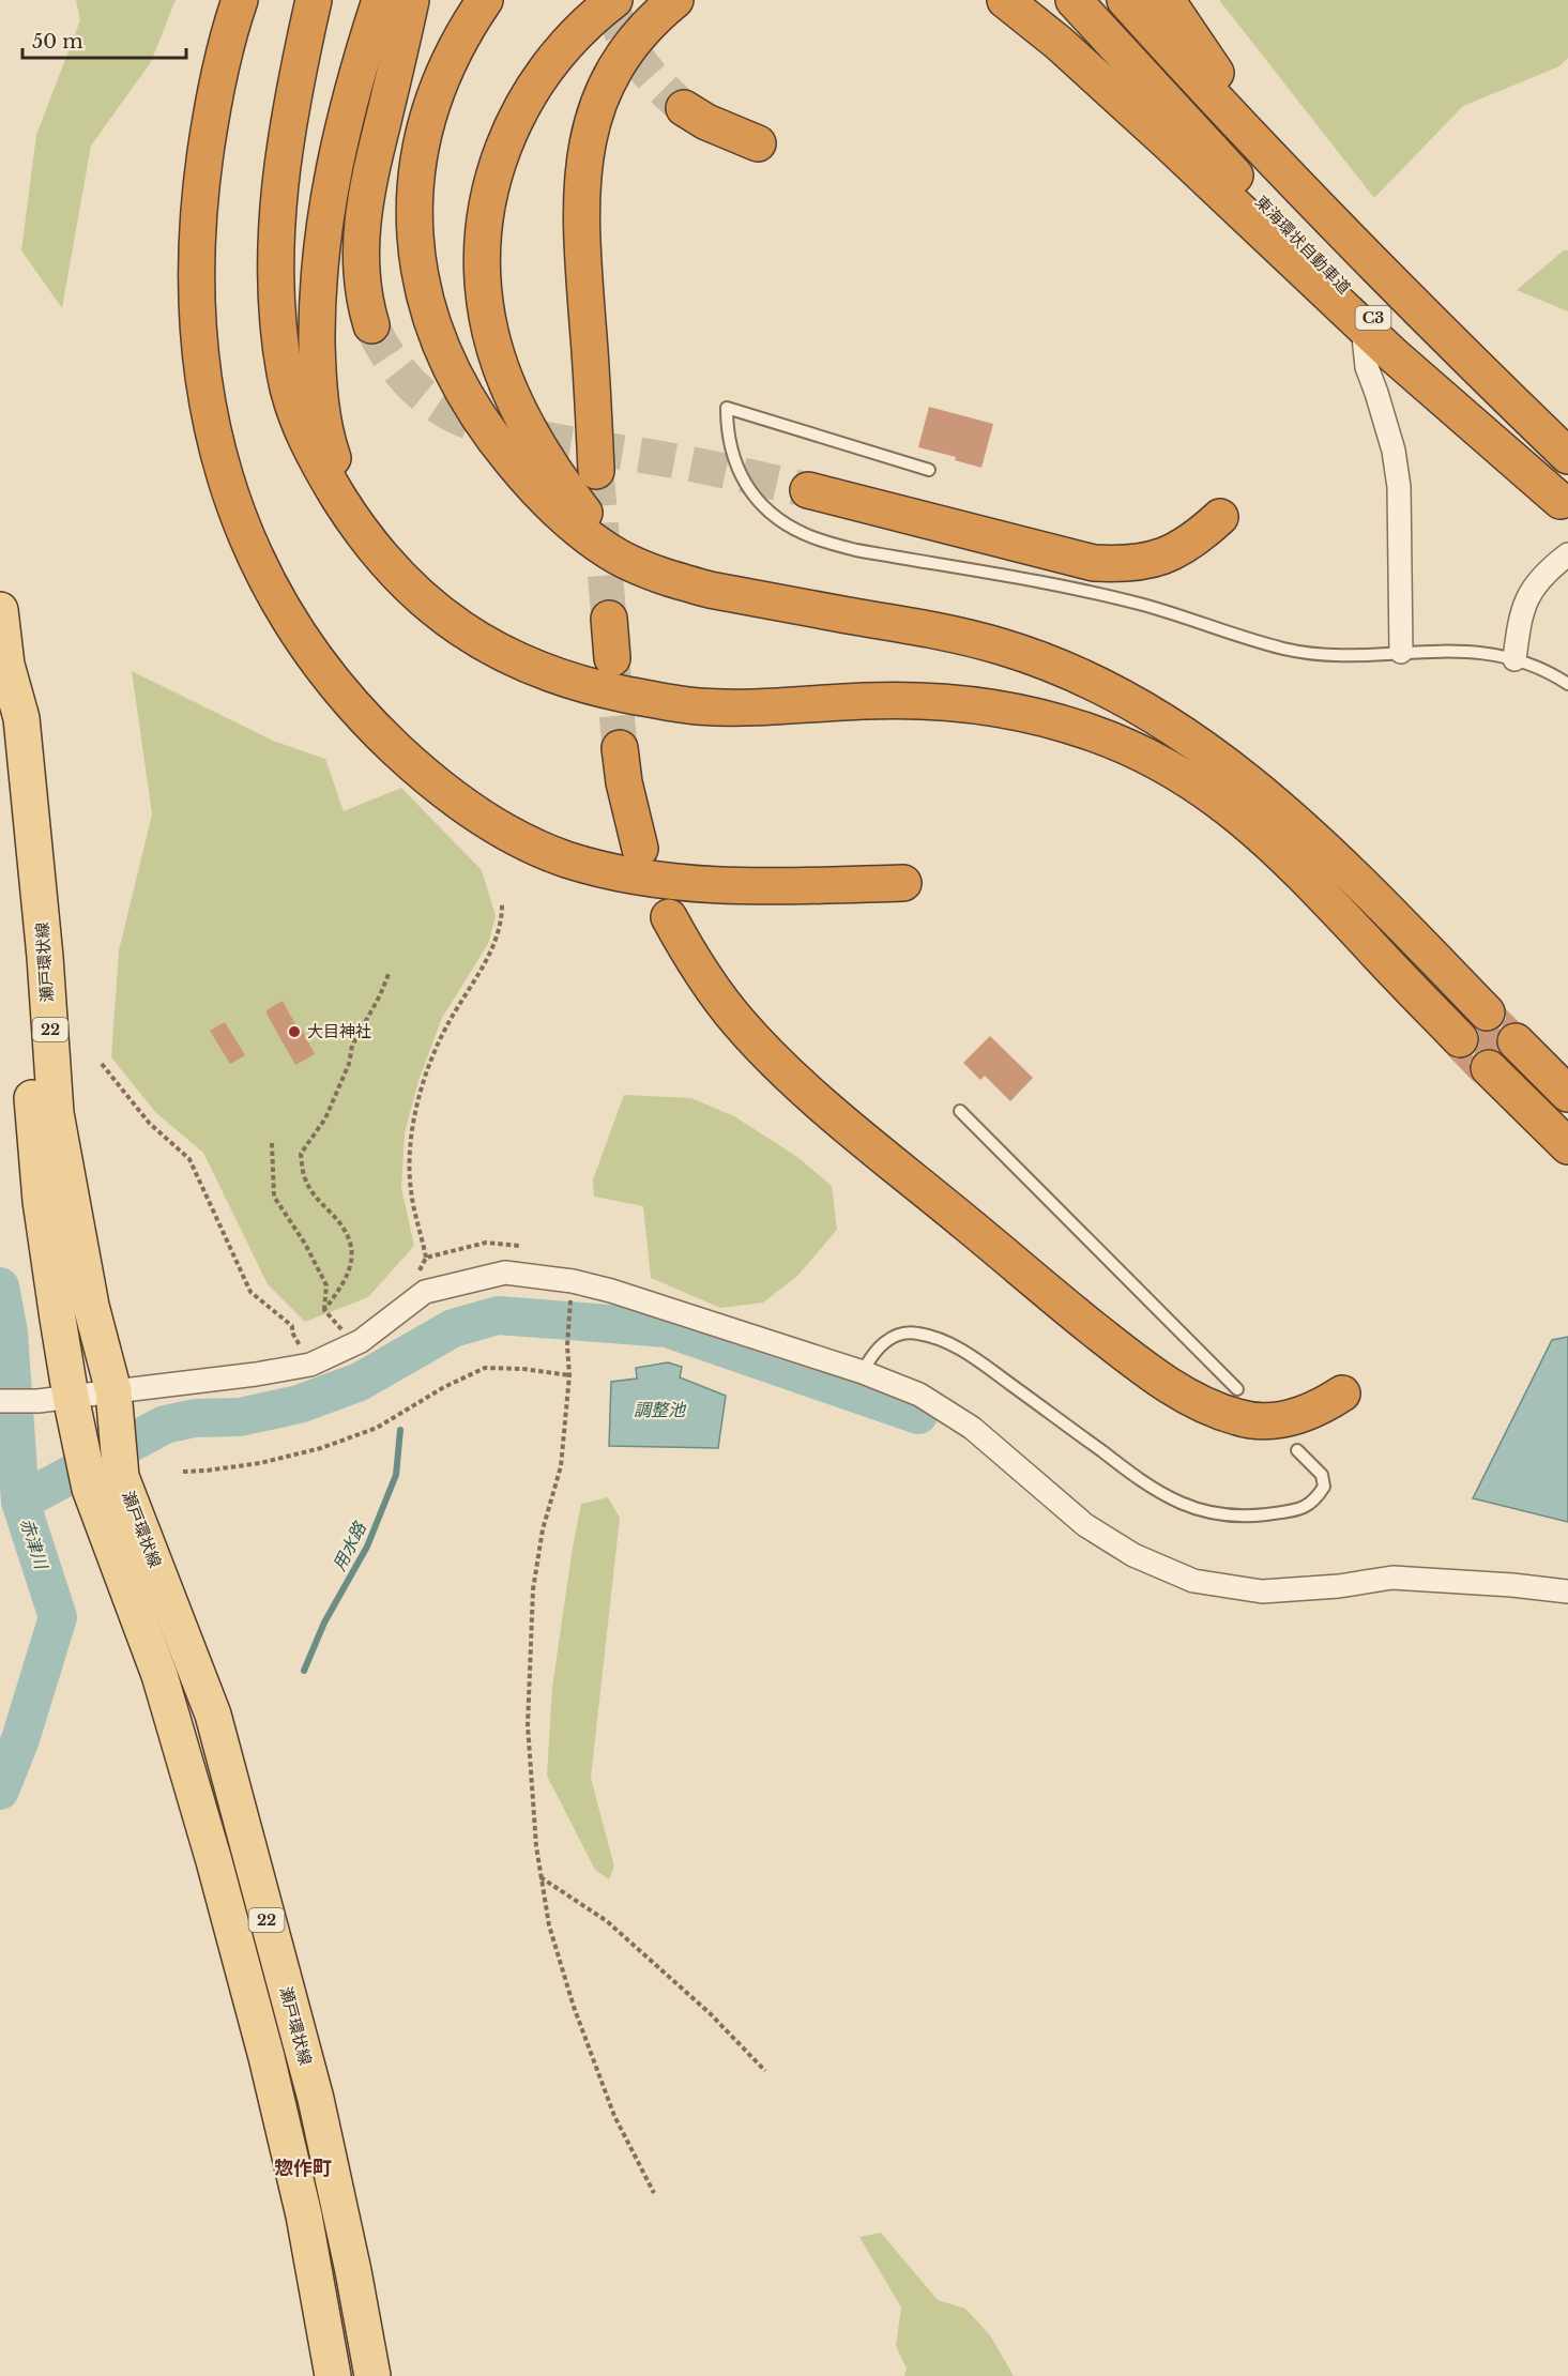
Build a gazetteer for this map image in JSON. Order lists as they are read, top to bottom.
{
  "streets": {
    "highway": ["東海環状自動車道", "C3"],
    "main road": ["瀬戸環状線", "22"]
  },
  "districts": ["惣作町"],
  "water": ["調整池", "赤津川", "用水路"],
  "places": ["大目神社"],
  "scale_bar": "50 m"
}
